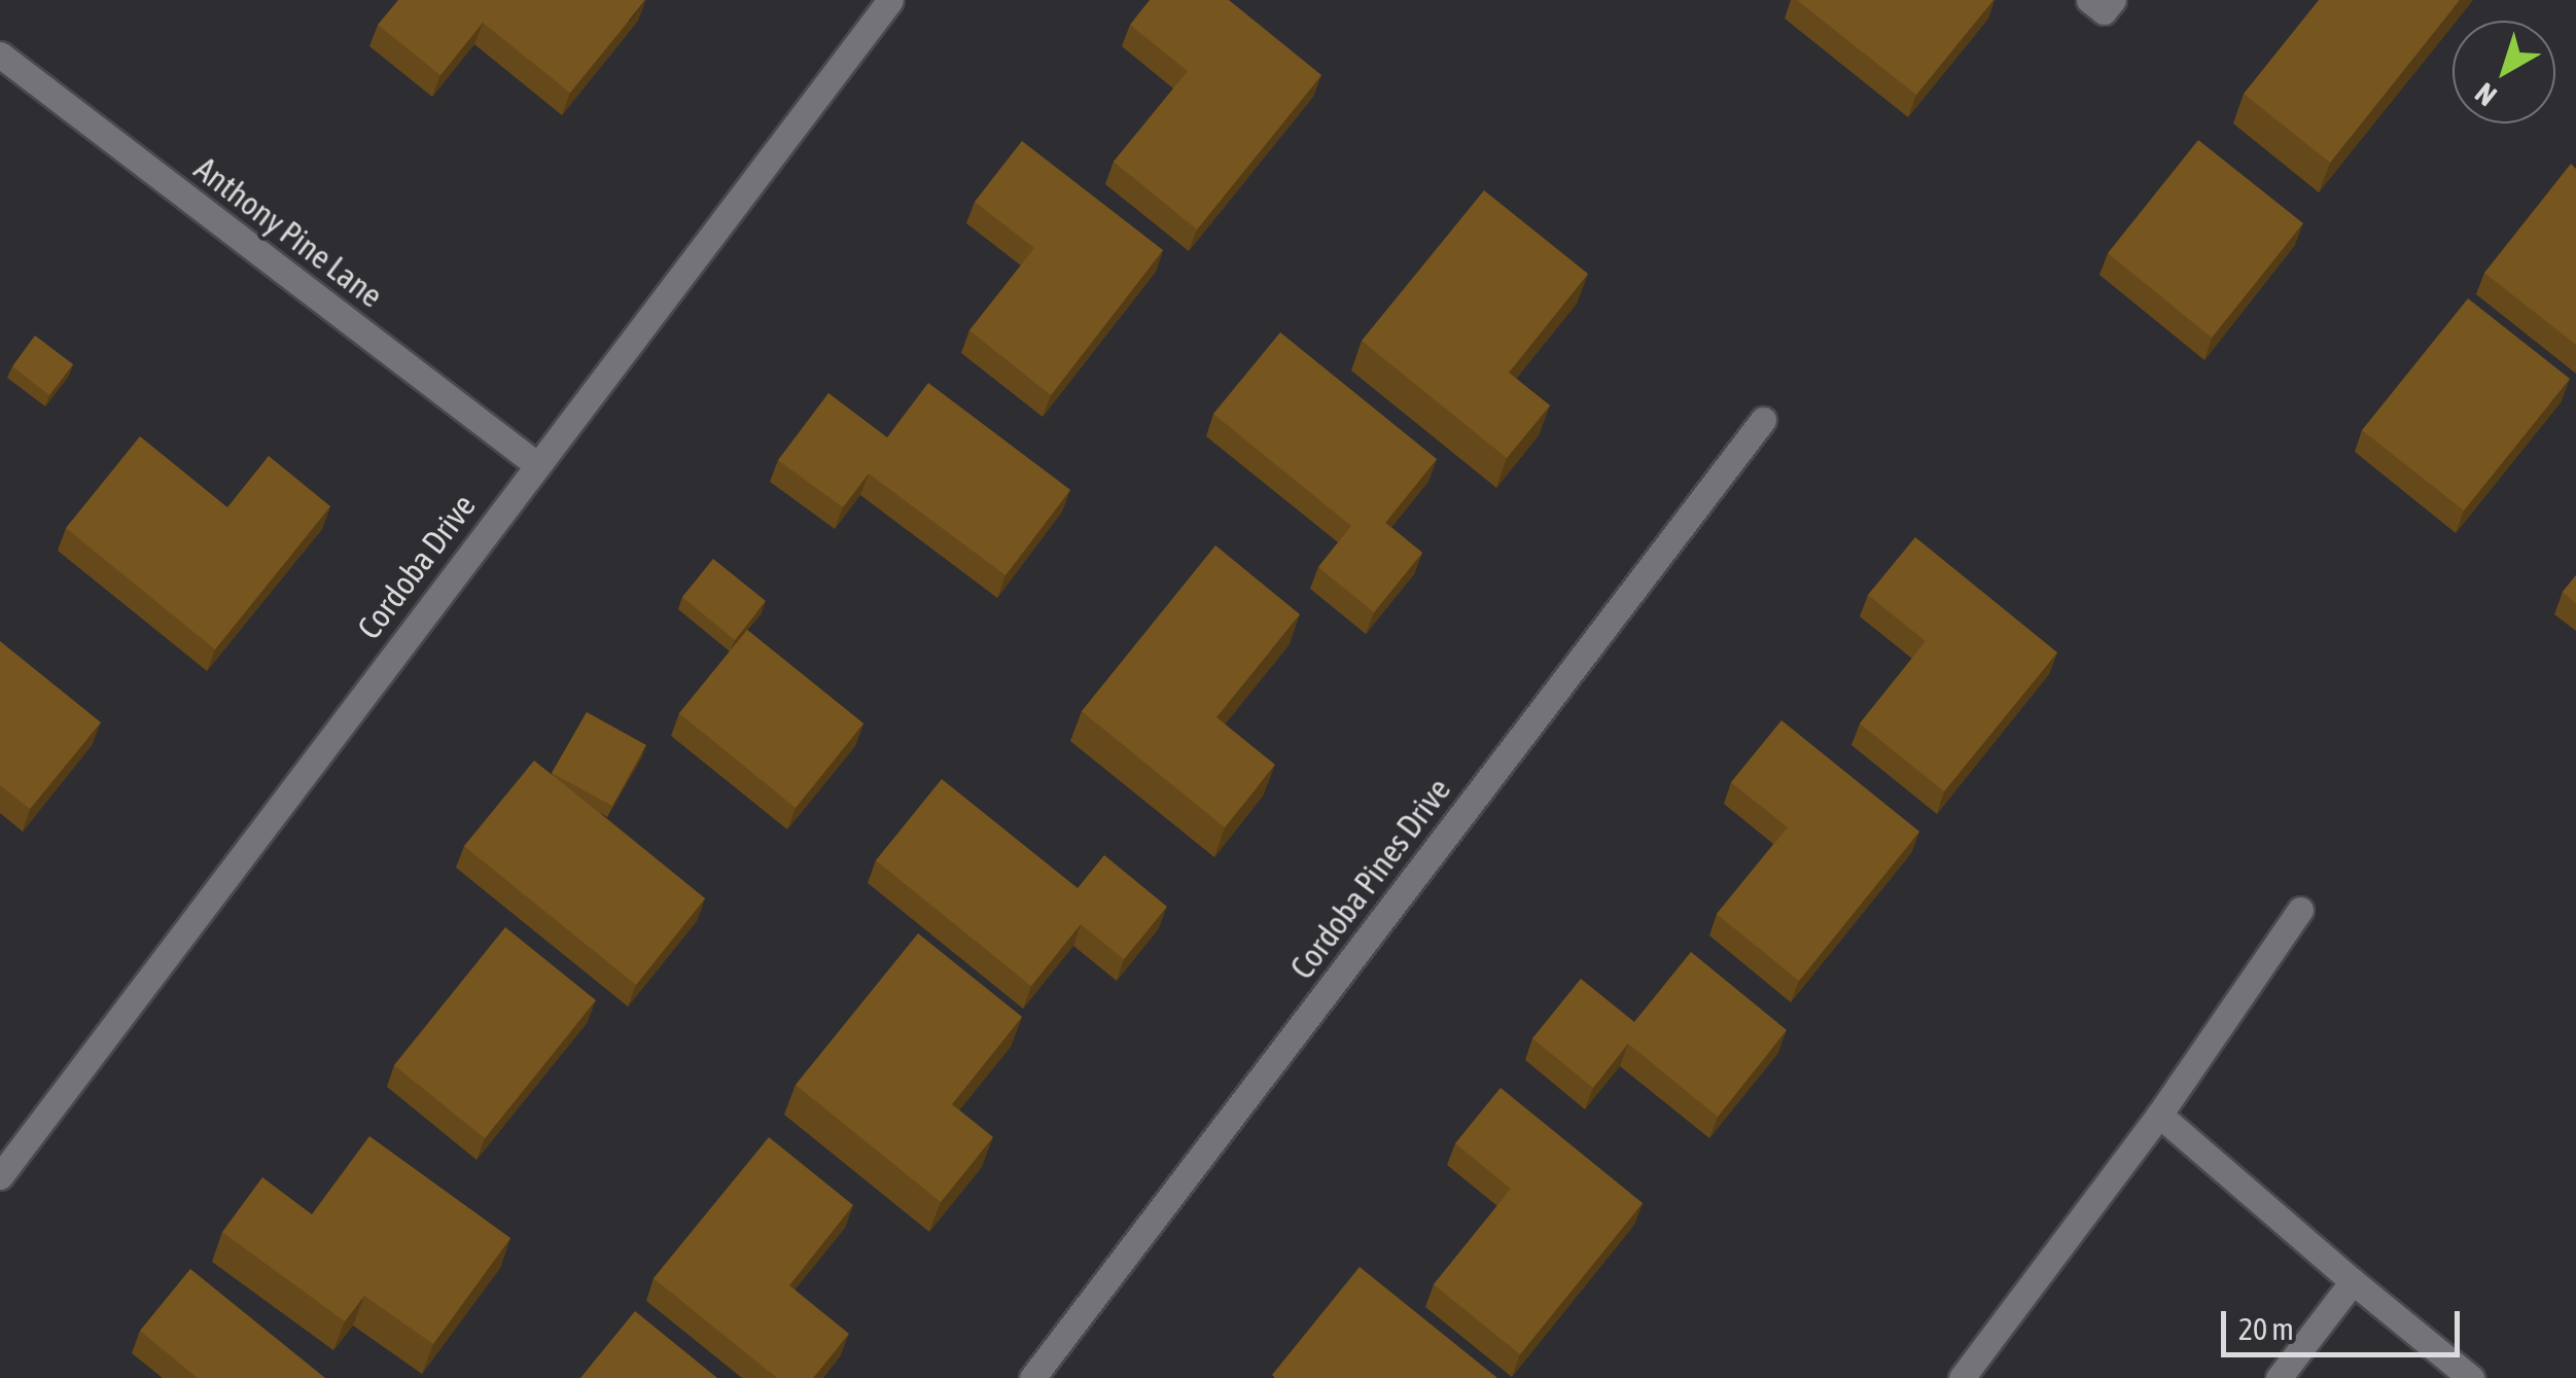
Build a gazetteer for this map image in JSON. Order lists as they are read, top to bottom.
{
  "streets": {
    "street": ["Anthony Pine Lane", "Cordoba Drive", "Cordoba Pines Drive"]
  },
  "crossings": [
    ["Anthony Pine Lane", "Cordoba Drive"]
  ],
  "scale_bar": "20 m",
  "north": "bottom left"
}
